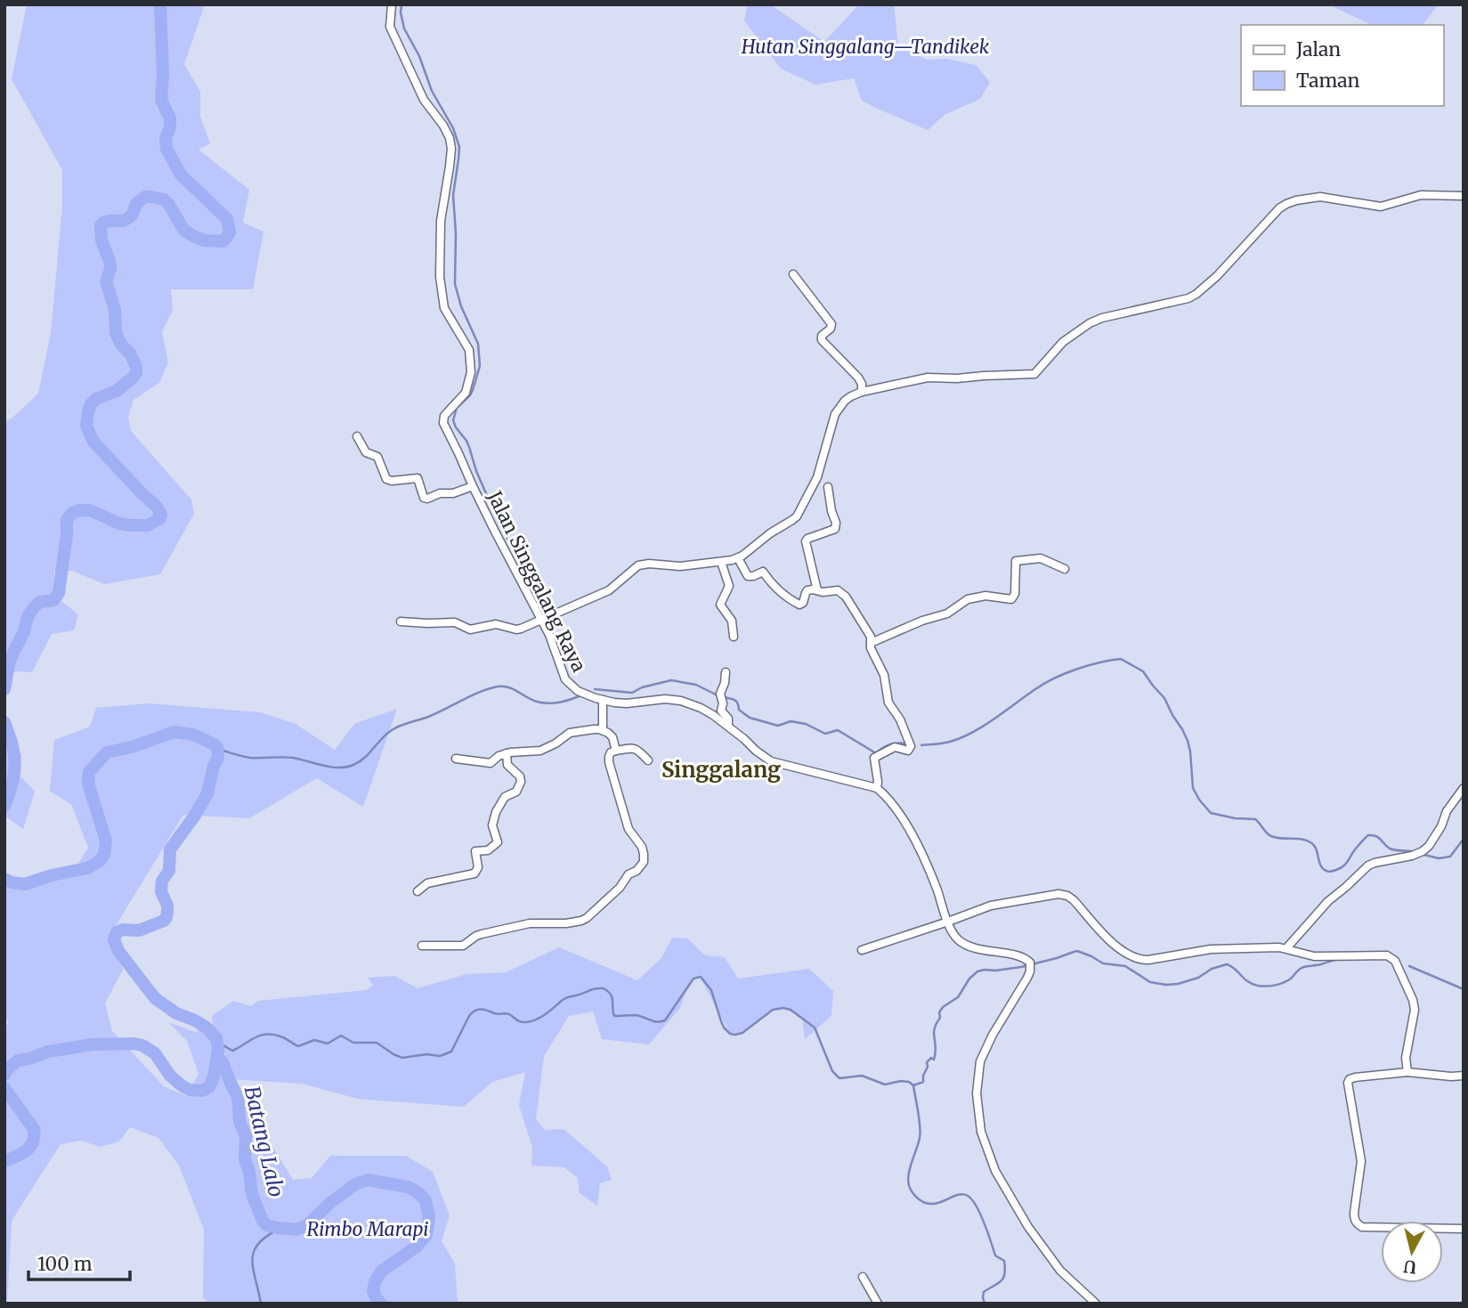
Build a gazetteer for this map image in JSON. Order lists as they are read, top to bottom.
{
  "streets": {
    "street": ["Jalan Singgalang Raya"]
  },
  "districts": ["Singgalang"],
  "water": ["Batang Lalo"],
  "parks": ["Hutan Singgalang—Tandikek", "Rimbo Marapi"],
  "legend": ["Jalan", "Taman"],
  "scale_bar": "100 m",
  "north": "bottom"
}
